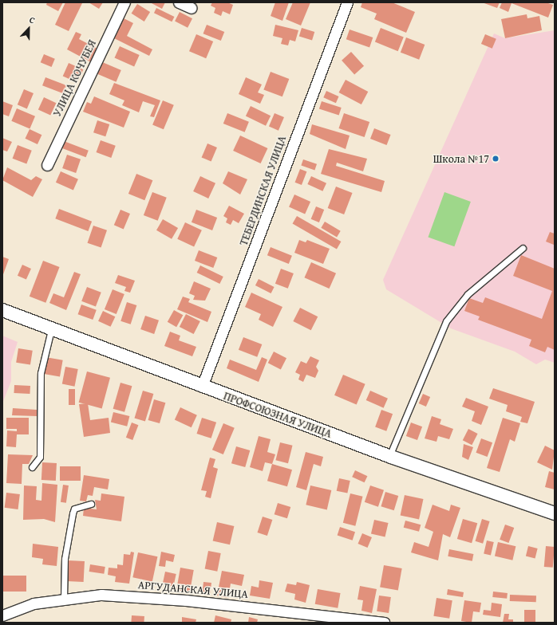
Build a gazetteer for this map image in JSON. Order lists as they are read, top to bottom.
{
  "streets": {
    "street": [
      "УЛИЦА КОЧУБЕЯ",
      "ТЕБЕРДИНСКАЯ УЛИЦА",
      "ПРОФСОЮЗНАЯ УЛИЦА",
      "АРГУДАНСКАЯ УЛИЦА"
    ]
  },
  "crossings": [
    ["ТЕБЕРДИНСКАЯ УЛИЦА", "ПРОФСОЮЗНАЯ УЛИЦА"]
  ],
  "places": ["Школа №17"],
  "north": "top"
}
